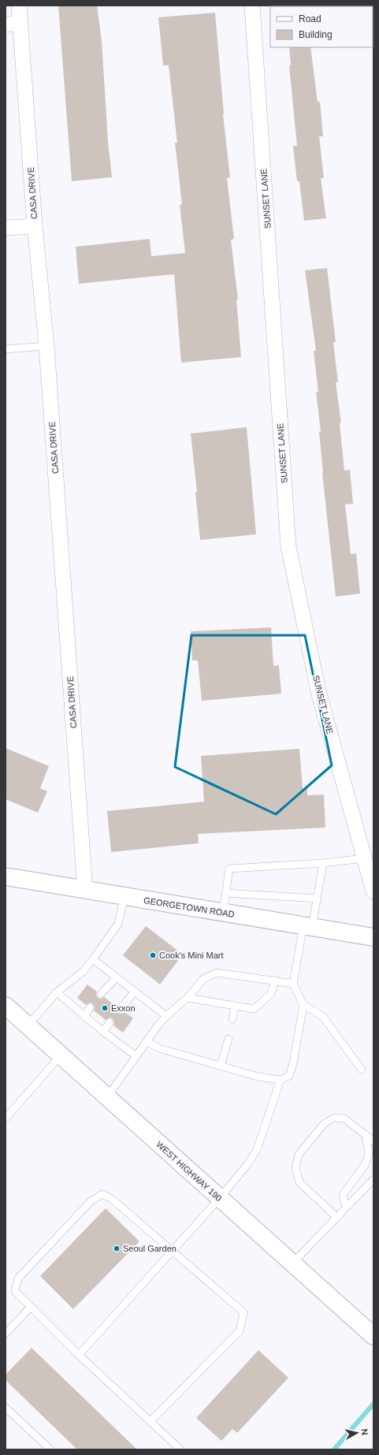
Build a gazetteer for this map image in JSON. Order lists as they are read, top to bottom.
{
  "streets": {
    "main road": ["GEORGETOWN ROAD", "WEST HIGHWAY 190"],
    "street": ["CASA DRIVE", "SUNSET LANE"]
  },
  "crossings": [
    ["CASA DRIVE", "GEORGETOWN ROAD"]
  ],
  "places": ["Cook's Mini Mart", "Exxon", "Seoul Garden"],
  "legend": ["Road", "Building"],
  "north": "right"
}
